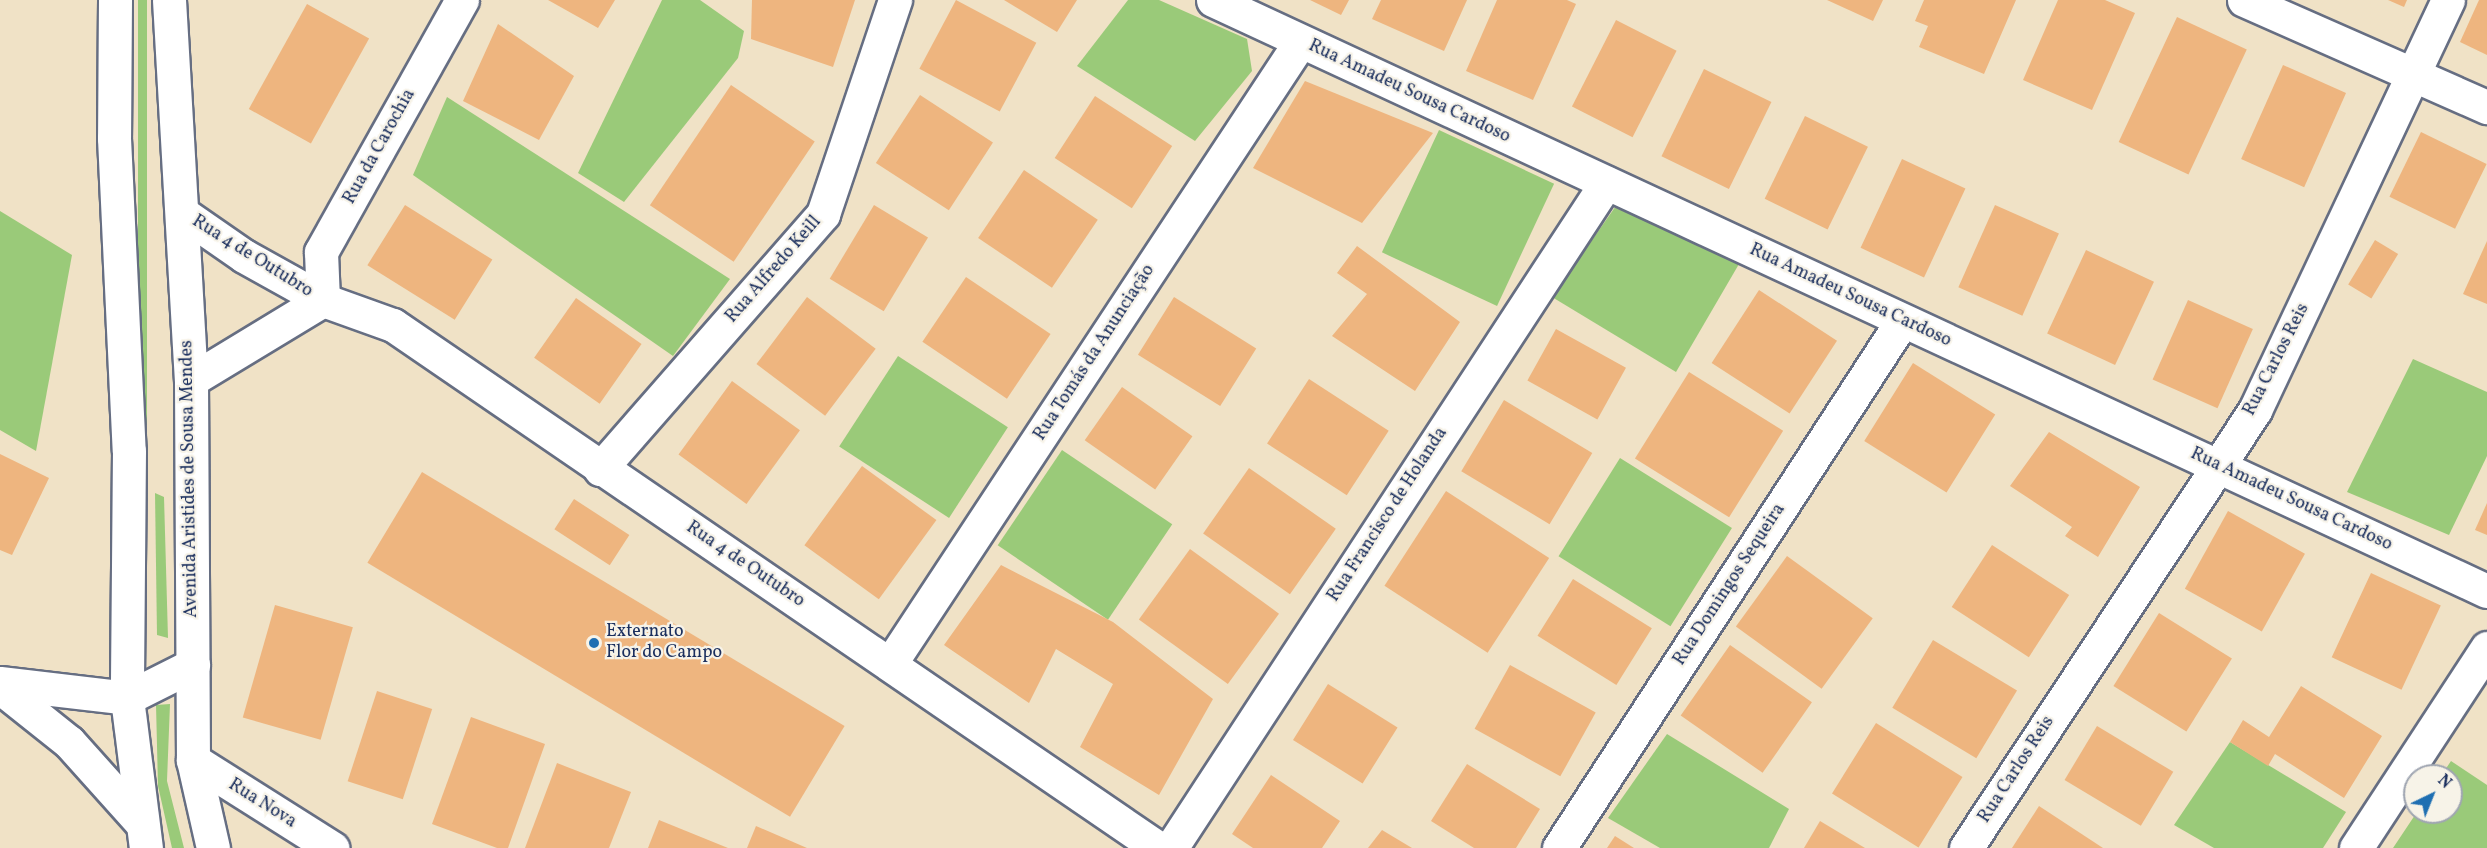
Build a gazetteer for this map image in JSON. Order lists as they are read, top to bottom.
{
  "streets": {
    "street": [
      "Rua Amadeu Sousa Cardoso",
      "Rua da Carochia",
      "Rua 4 de Outubro",
      "Rua Alfredo Keill",
      "Rua Tomás da Anunciação",
      "Rua Carlos Reis",
      "Avenida Aristides de Sousa Mendes",
      "Rua Francisco de Holanda",
      "Rua Domingos Sequeira",
      "Rua Nova"
    ]
  },
  "crossings": [
    ["Rua Amadeu Sousa Cardoso", "Rua Tomás da Anunciação"],
    ["Rua Amadeu Sousa Cardoso", "Rua Carlos Reis"],
    ["Rua Amadeu Sousa Cardoso", "Rua Francisco de Holanda"],
    ["Rua Amadeu Sousa Cardoso", "Rua Domingos Sequeira"],
    ["Rua da Carochia", "Rua 4 de Outubro"],
    ["Rua 4 de Outubro", "Rua Alfredo Keill"],
    ["Rua 4 de Outubro", "Rua Tomás da Anunciação"],
    ["Rua 4 de Outubro", "Avenida Aristides de Sousa Mendes"],
    ["Avenida Aristides de Sousa Mendes", "Rua Nova"]
  ],
  "places": ["Externato Flor do Campo"],
  "north": "top right"
}
